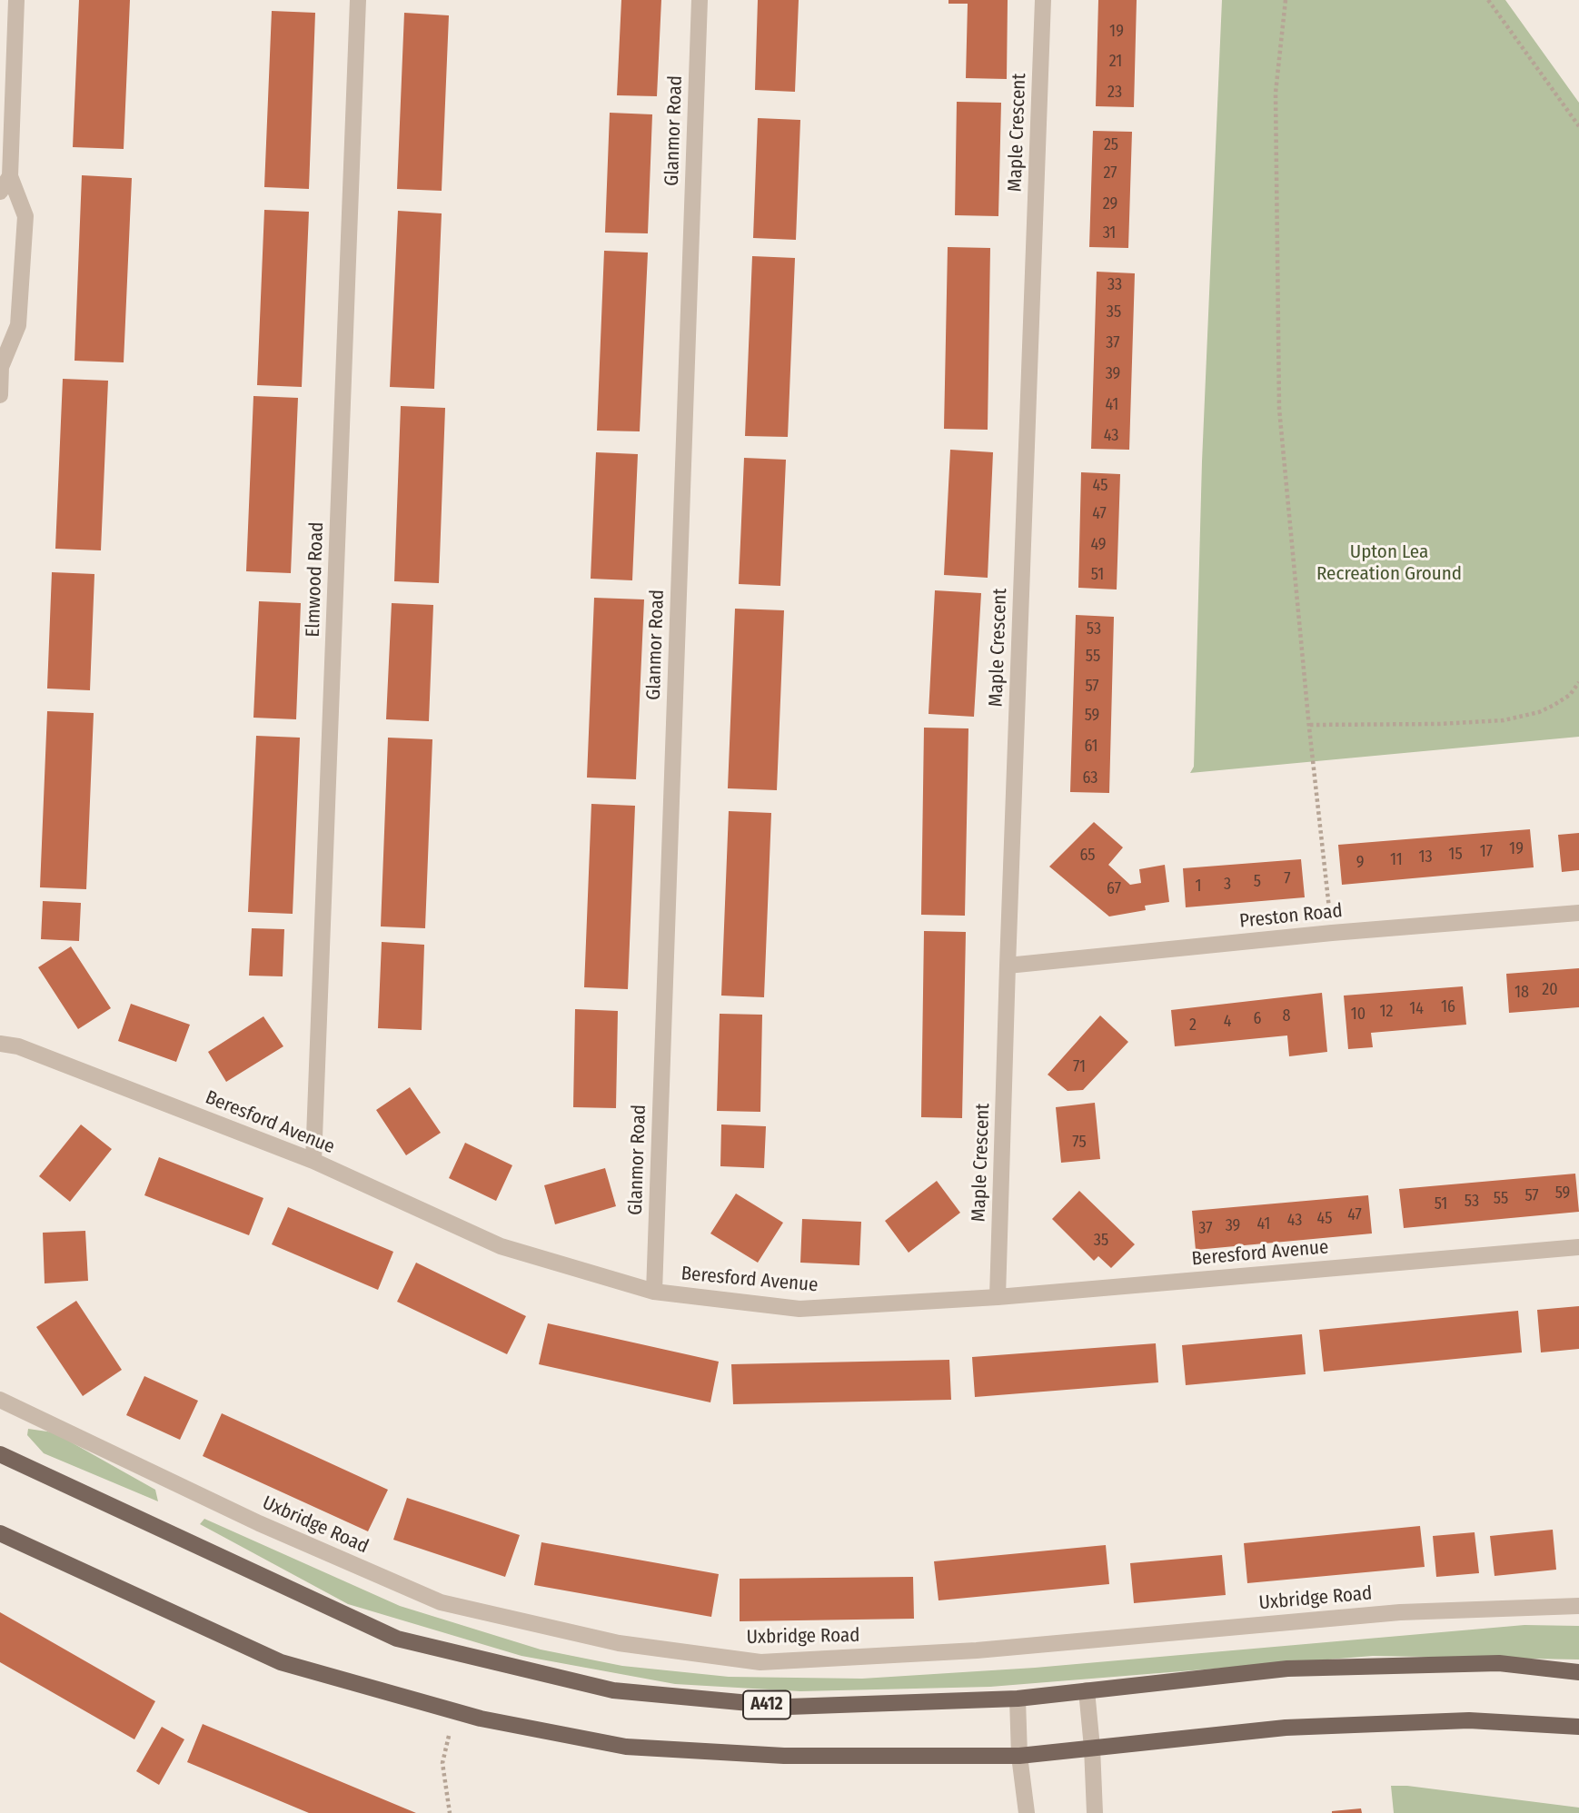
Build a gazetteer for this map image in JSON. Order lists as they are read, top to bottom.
{
  "streets": {
    "main road": ["A412"],
    "street": [
      "Glanmor Road",
      "Maple Crescent",
      "Elmwood Road",
      "Preston Road",
      "Beresford Avenue",
      "Uxbridge Road"
    ]
  },
  "crossings": [
    ["Glanmor Road", "Beresford Avenue"],
    ["Maple Crescent", "Preston Road"],
    ["Maple Crescent", "Beresford Avenue"],
    ["Elmwood Road", "Beresford Avenue"]
  ],
  "parks": ["Upton Lea Recreation Ground"],
  "house_numbers": [
    "19",
    "21",
    "23",
    "25",
    "27",
    "29",
    "31",
    "33",
    "35",
    "37",
    "39",
    "41",
    "43",
    "45",
    "47",
    "49",
    "51",
    "53",
    "55",
    "57",
    "59",
    "61",
    "63",
    "19",
    "17",
    "15",
    "65",
    "13",
    "11",
    "9",
    "7",
    "5",
    "3",
    "1",
    "67",
    "20",
    "18",
    "16",
    "14",
    "12",
    "10",
    "8",
    "6",
    "4",
    "2",
    "71",
    "75",
    "59",
    "57",
    "55",
    "53",
    "51",
    "47",
    "45",
    "43",
    "41",
    "39",
    "37",
    "35"
  ]
}
